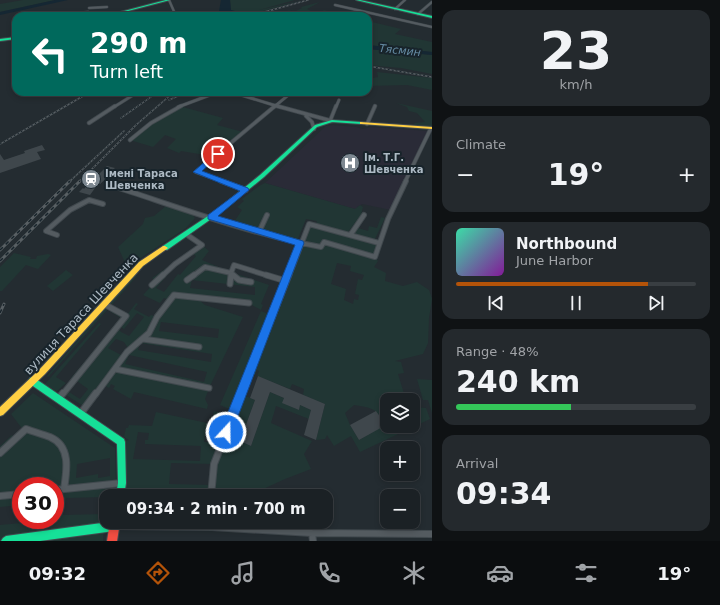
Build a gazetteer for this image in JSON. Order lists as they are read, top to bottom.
{
  "streets": {
    "main road": ["вулиця Тараса Шевченка"]
  },
  "water": ["Тясмин"],
  "places": {
    "hospital": ["Ім. Т.Г. Шевченка"],
    "station": ["Імені Тараса Шевченка"]
  },
  "page": {
    "tile": [
      ["23", "km/h"],
      "Climate",
      ["Range · 48%", "240 km"],
      ["Arrival", "09:34"]
    ],
    "turn": ["290 m", "Turn left"],
    "heat": ["−", "19°", "+"],
    "song": ["Northbound", "June Harbor"],
    "map_buttons": ["+", "−"],
    "limit": "30",
    "trip": "09:34 · 2 min · 700 m",
    "tabs": ["09:32", "19°"]
  }
}
